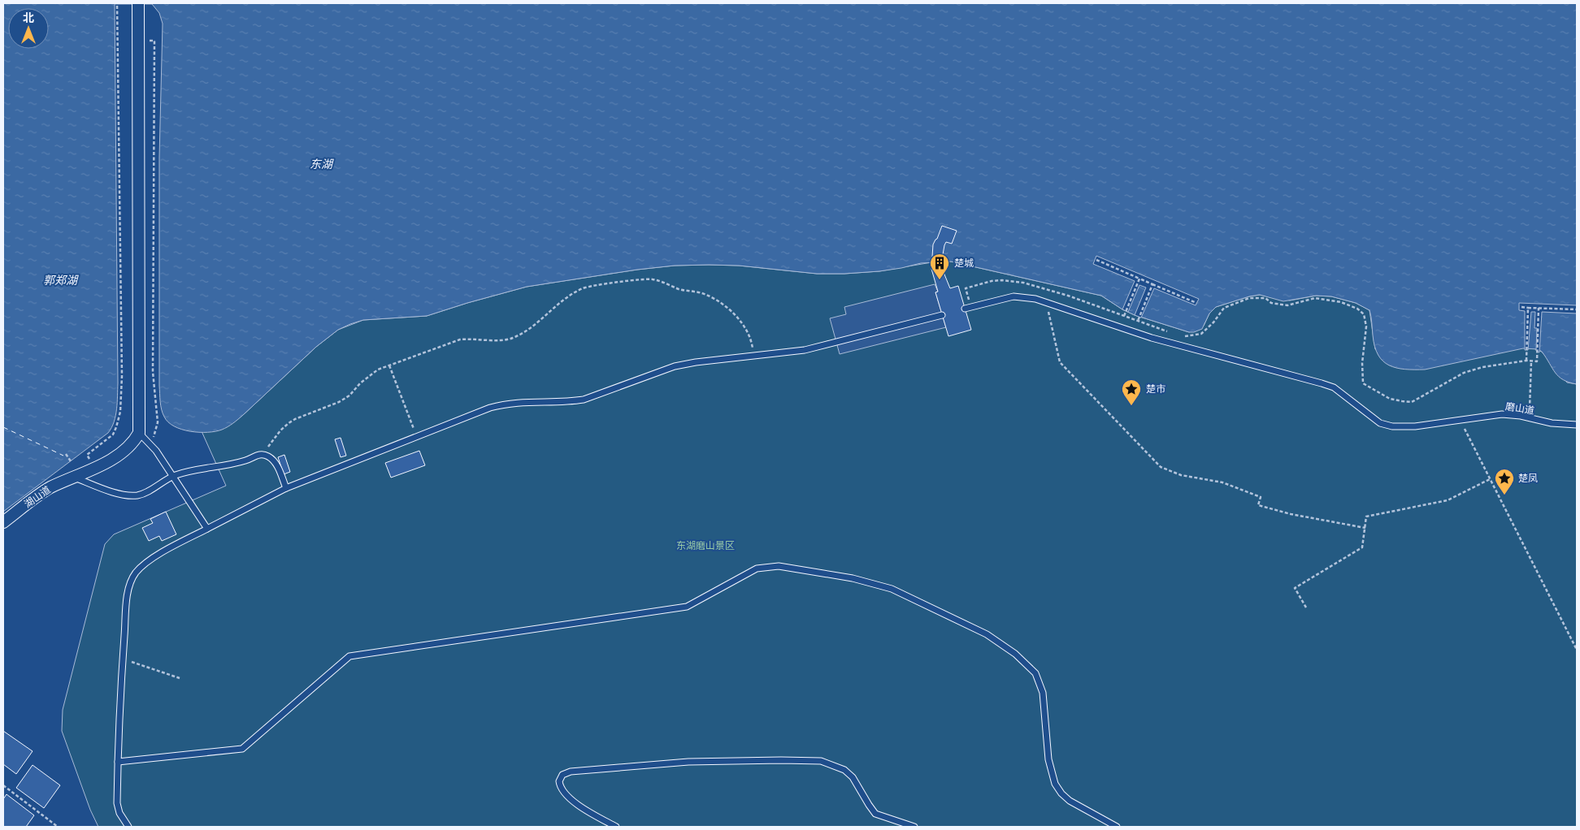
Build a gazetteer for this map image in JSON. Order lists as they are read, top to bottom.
{
  "streets": {
    "street": ["湖山道"],
    "lane": ["磨山道"]
  },
  "water": ["东湖", "郭郑湖"],
  "parks": ["东湖磨山景区"],
  "places": {
    "building": ["楚城"],
    "place": ["楚市", "楚凤"]
  },
  "north": "top"
}
